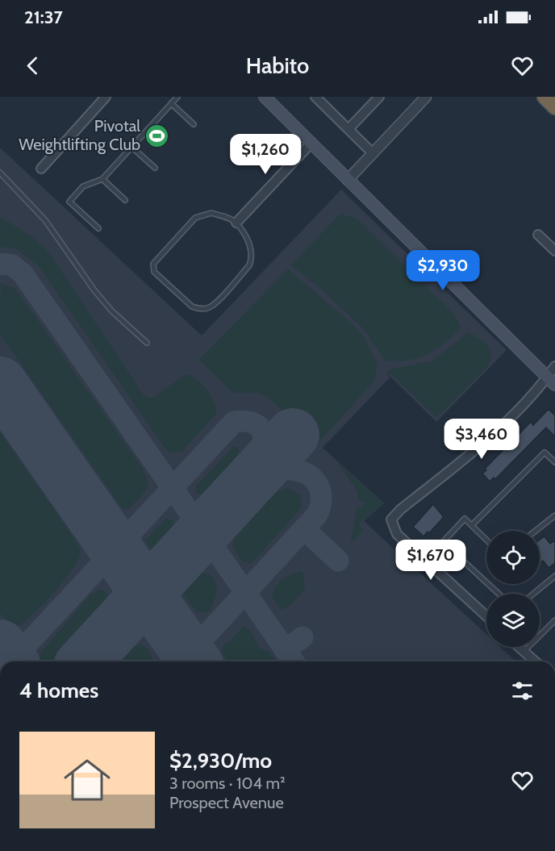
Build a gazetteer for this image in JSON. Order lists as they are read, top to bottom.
{
  "places": {
    "sports": ["Pivotal Weightlifting Club"]
  },
  "page": {
    "status": "21:37",
    "header": "Habito",
    "price": [
      "$1,260",
      "$2,930",
      "$3,460",
      "$1,670"
    ],
    "heading": "4 homes",
    "list": [
      {
        "name": "$2,930/mo",
        "note": "3 rooms · 104 m² · Prospect Avenue"
      }
    ]
  }
}
